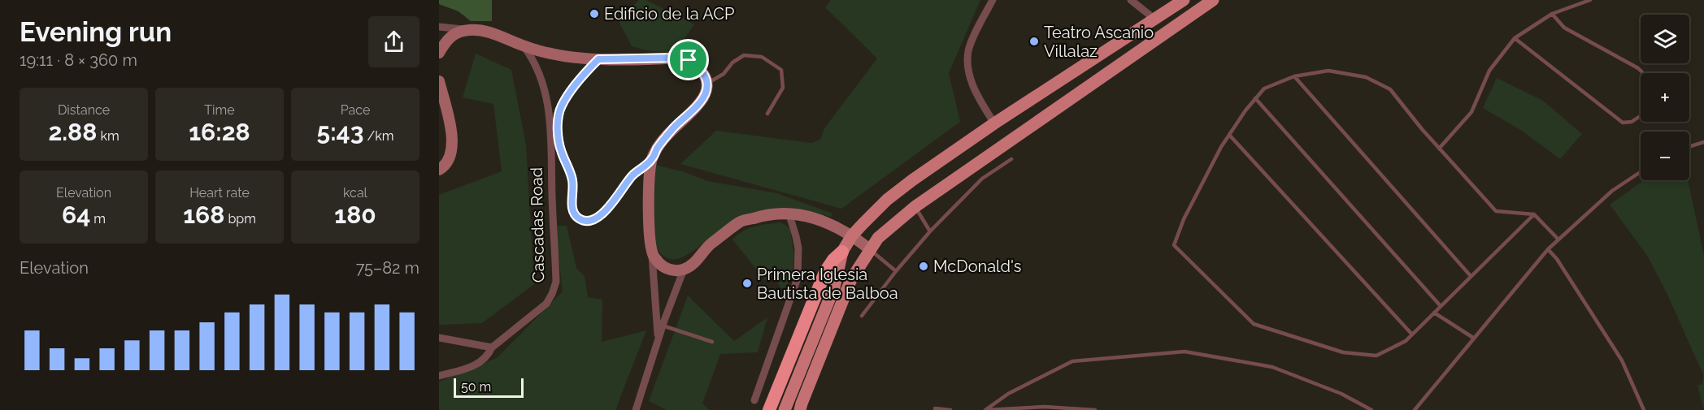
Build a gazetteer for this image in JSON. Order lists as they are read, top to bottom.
{
  "streets": {
    "street": ["Cascadas Road"]
  },
  "places": [
    "Edificio de la ACP",
    "Teatro Ascanio Villalaz",
    "McDonald's",
    "Primera Iglesia Bautista de Balboa"
  ],
  "scale_bar": "50 m",
  "page": {
    "heading": ["Evening run", "19:11 · 8 × 360 m"],
    "map_buttons": ["+", "−"],
    "stats": [
      ["Distance", "2.88 km"],
      ["Time", "16:28"],
      ["Pace", "5:43 /km"],
      ["Elevation", "64 m"],
      ["Heart rate", "168 bpm"],
      ["kcal", "180"]
    ],
    "chart": ["Elevation", "75–82 m"],
    "scale": "50 m"
  }
}
